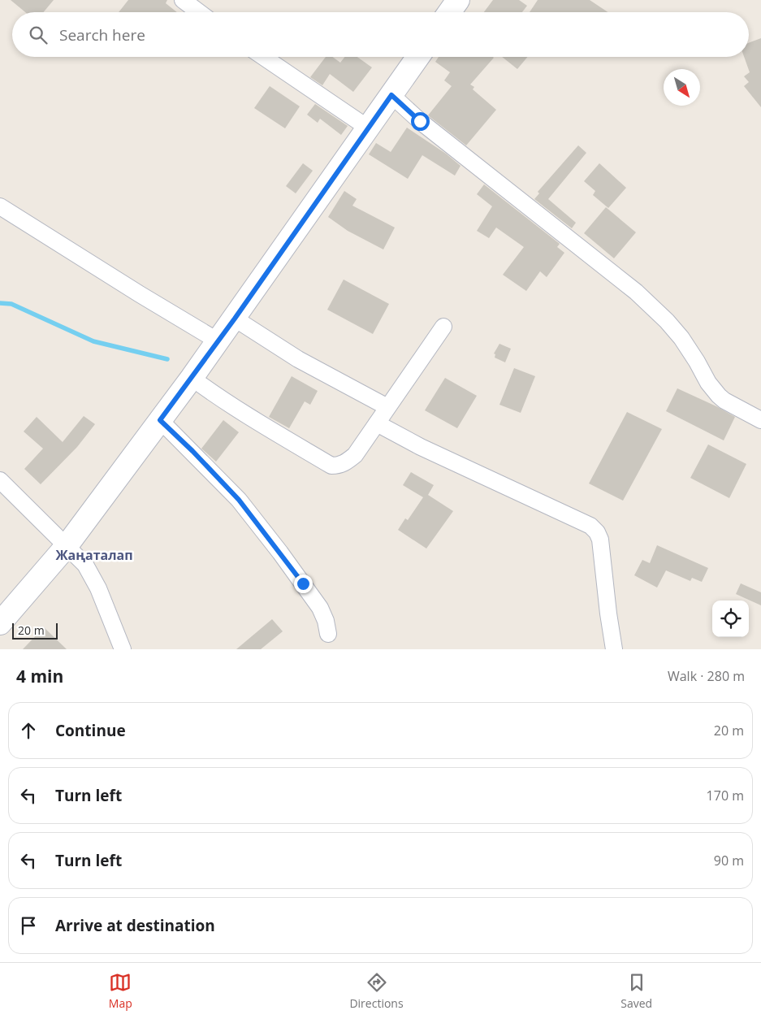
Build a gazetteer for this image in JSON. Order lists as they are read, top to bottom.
{
  "districts": ["Жаңаталап"],
  "scale_bar": "20 m",
  "north": "bottom right",
  "page": {
    "search": "Search here",
    "scale": "20 m",
    "heading": ["4 min", "Walk · 280 m"],
    "list": [
      ["Continue", "20 m"],
      ["Turn left", "170 m"],
      ["Turn left", "90 m"],
      "Arrive at destination"
    ],
    "nav": ["Map", "Directions", "Saved"]
  }
}
